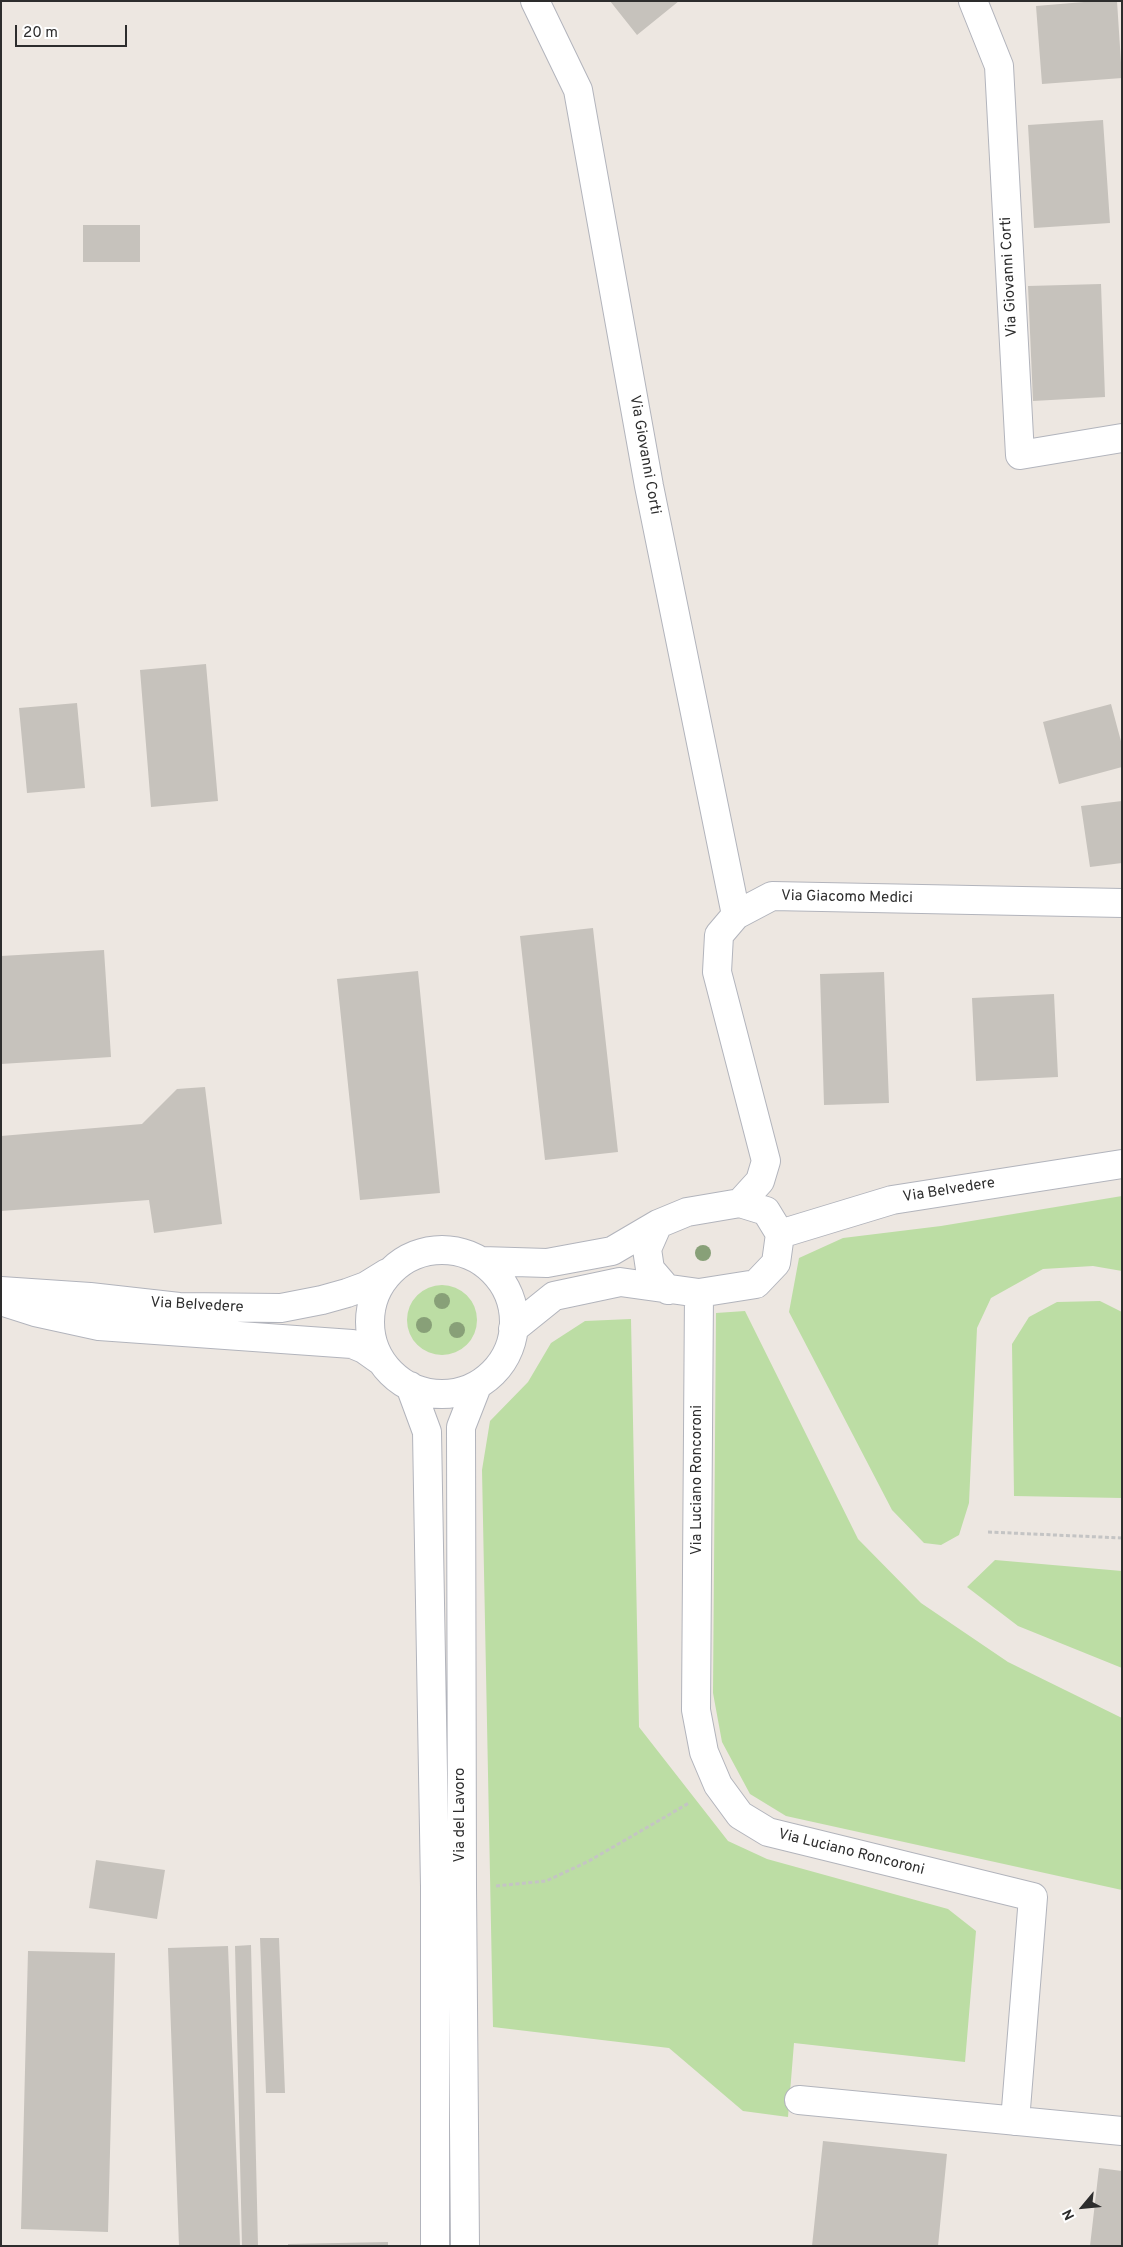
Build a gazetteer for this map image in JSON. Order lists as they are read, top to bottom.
{
  "streets": {
    "street": [
      "Via Giovanni Corti",
      "Via Giacomo Medici",
      "Via Belvedere",
      "Via Luciano Roncoroni",
      "Via del Lavoro"
    ]
  },
  "crossings": [
    ["Via Giovanni Corti", "Via Giacomo Medici"],
    ["Via Giacomo Medici", "Via Belvedere"],
    ["Via Giacomo Medici", "Via Luciano Roncoroni"],
    ["Via Belvedere", "Via Luciano Roncoroni"],
    ["Via Belvedere", "Via del Lavoro"]
  ],
  "scale_bar": "20 m",
  "north": "bottom left"
}
